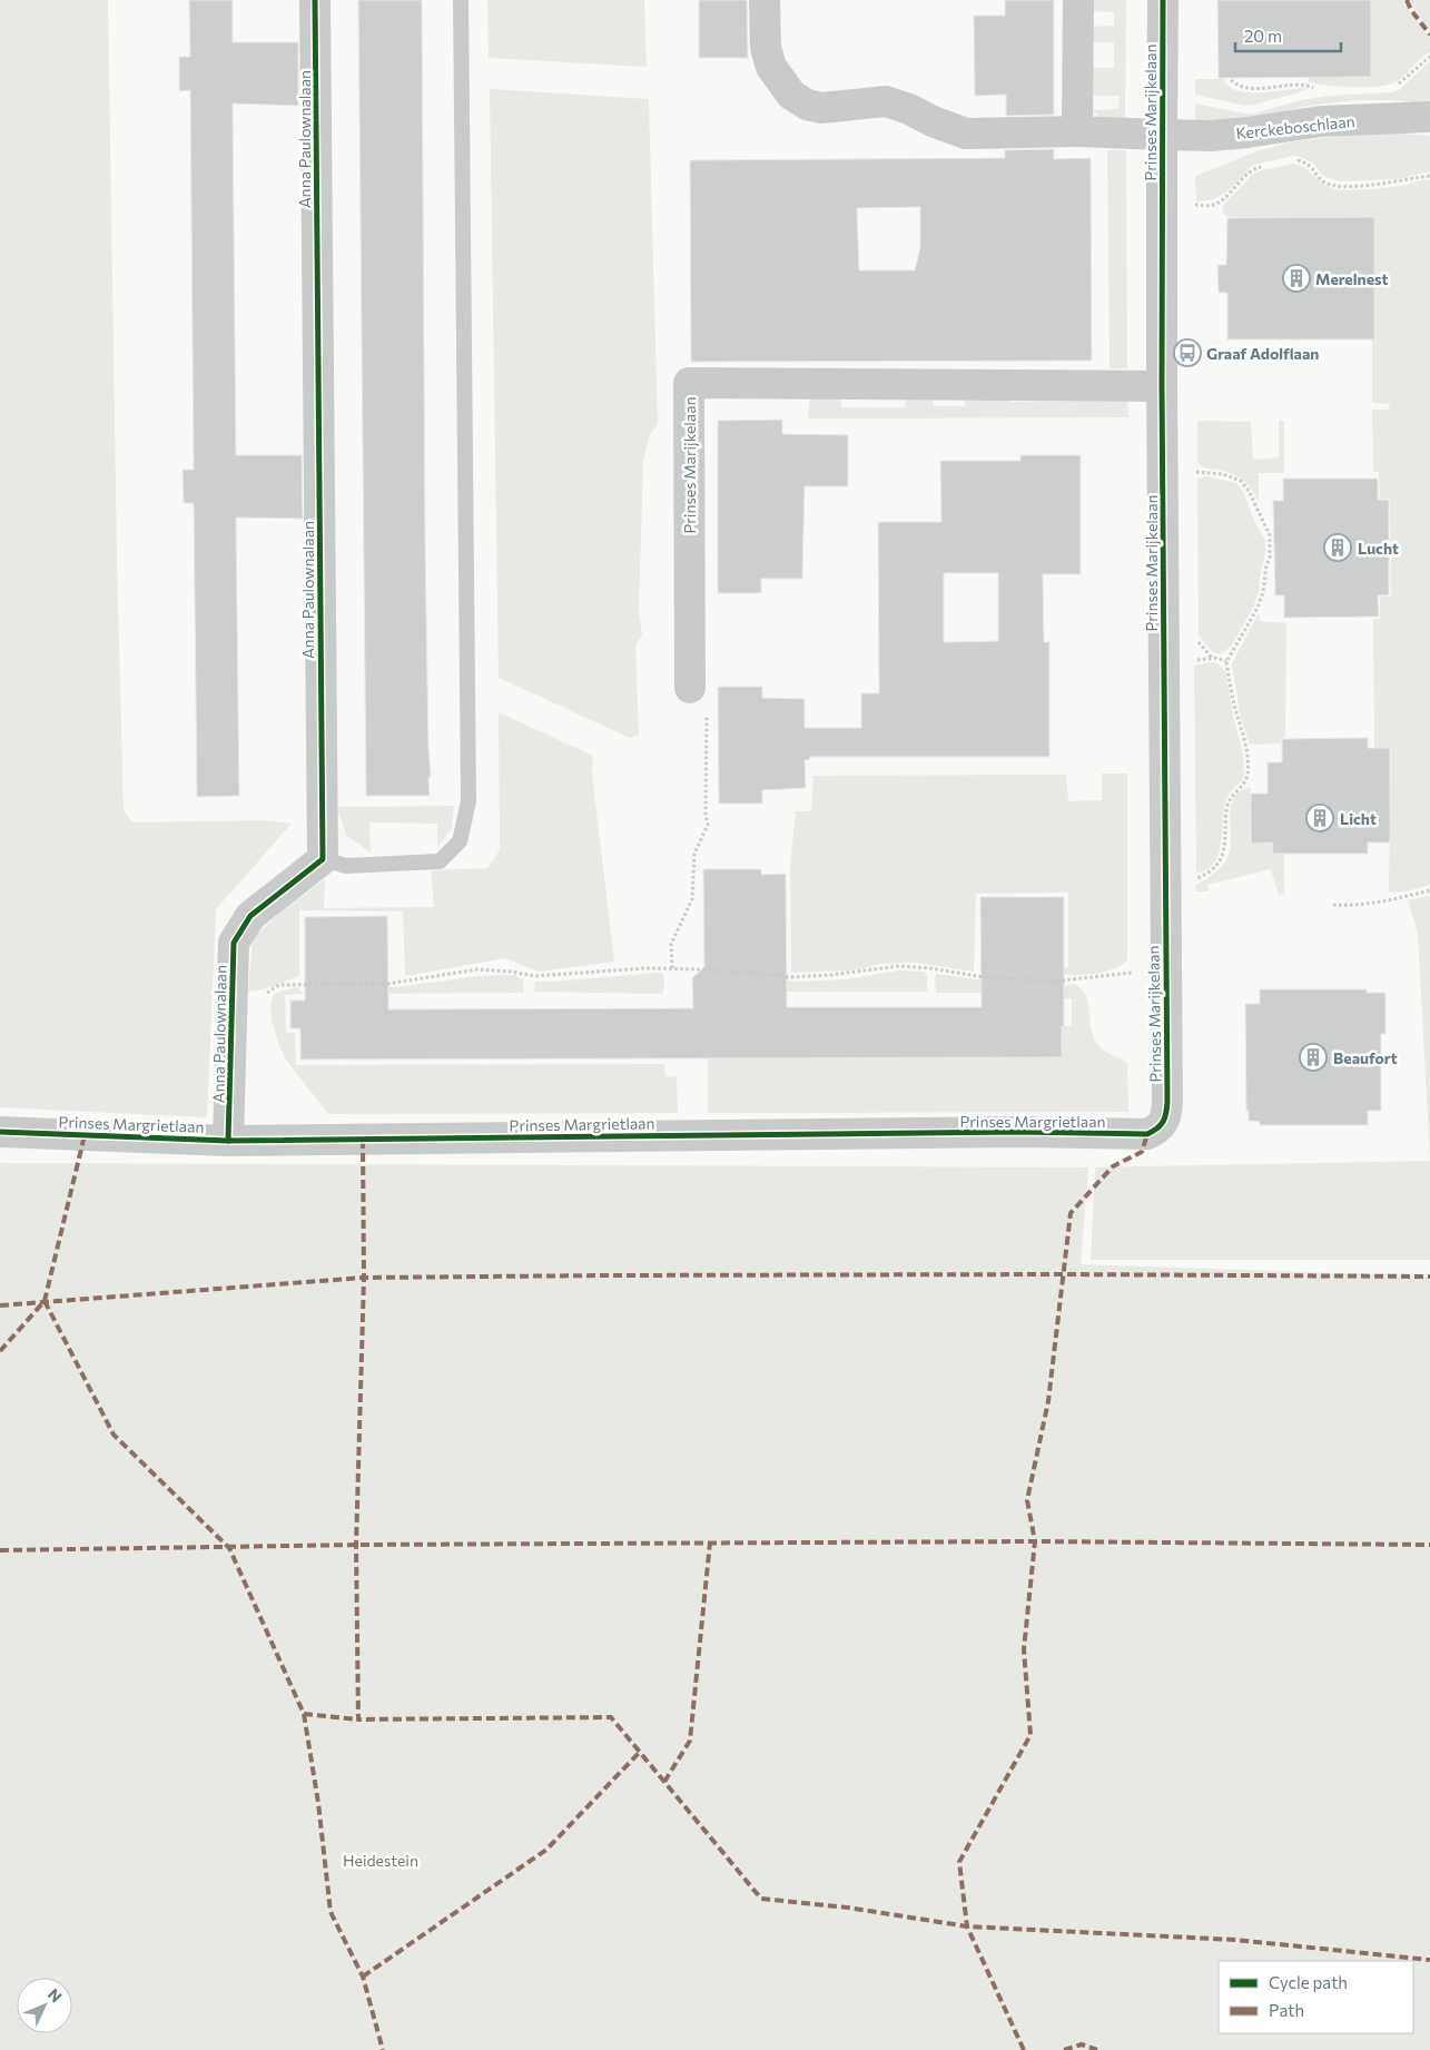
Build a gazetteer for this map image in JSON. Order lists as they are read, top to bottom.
{
  "streets": {
    "street": [
      "Prinses Marijkelaan",
      "Kerckeboschlaan",
      "Anna Paulownalaan",
      "Prinses Margrietlaan"
    ]
  },
  "crossings": [
    ["Prinses Marijkelaan", "Kerckeboschlaan"],
    ["Prinses Marijkelaan", "Prinses Margrietlaan"],
    ["Anna Paulownalaan", "Prinses Margrietlaan"]
  ],
  "parks": ["Heidestein"],
  "places": {
    "building": [
      "Merelnest",
      "Lucht",
      "Licht",
      "Beaufort"
    ],
    "bus stop": ["Graaf Adolflaan"]
  },
  "legend": ["Cycle path", "Path"],
  "scale_bar": "20 m",
  "north": "top right"
}
